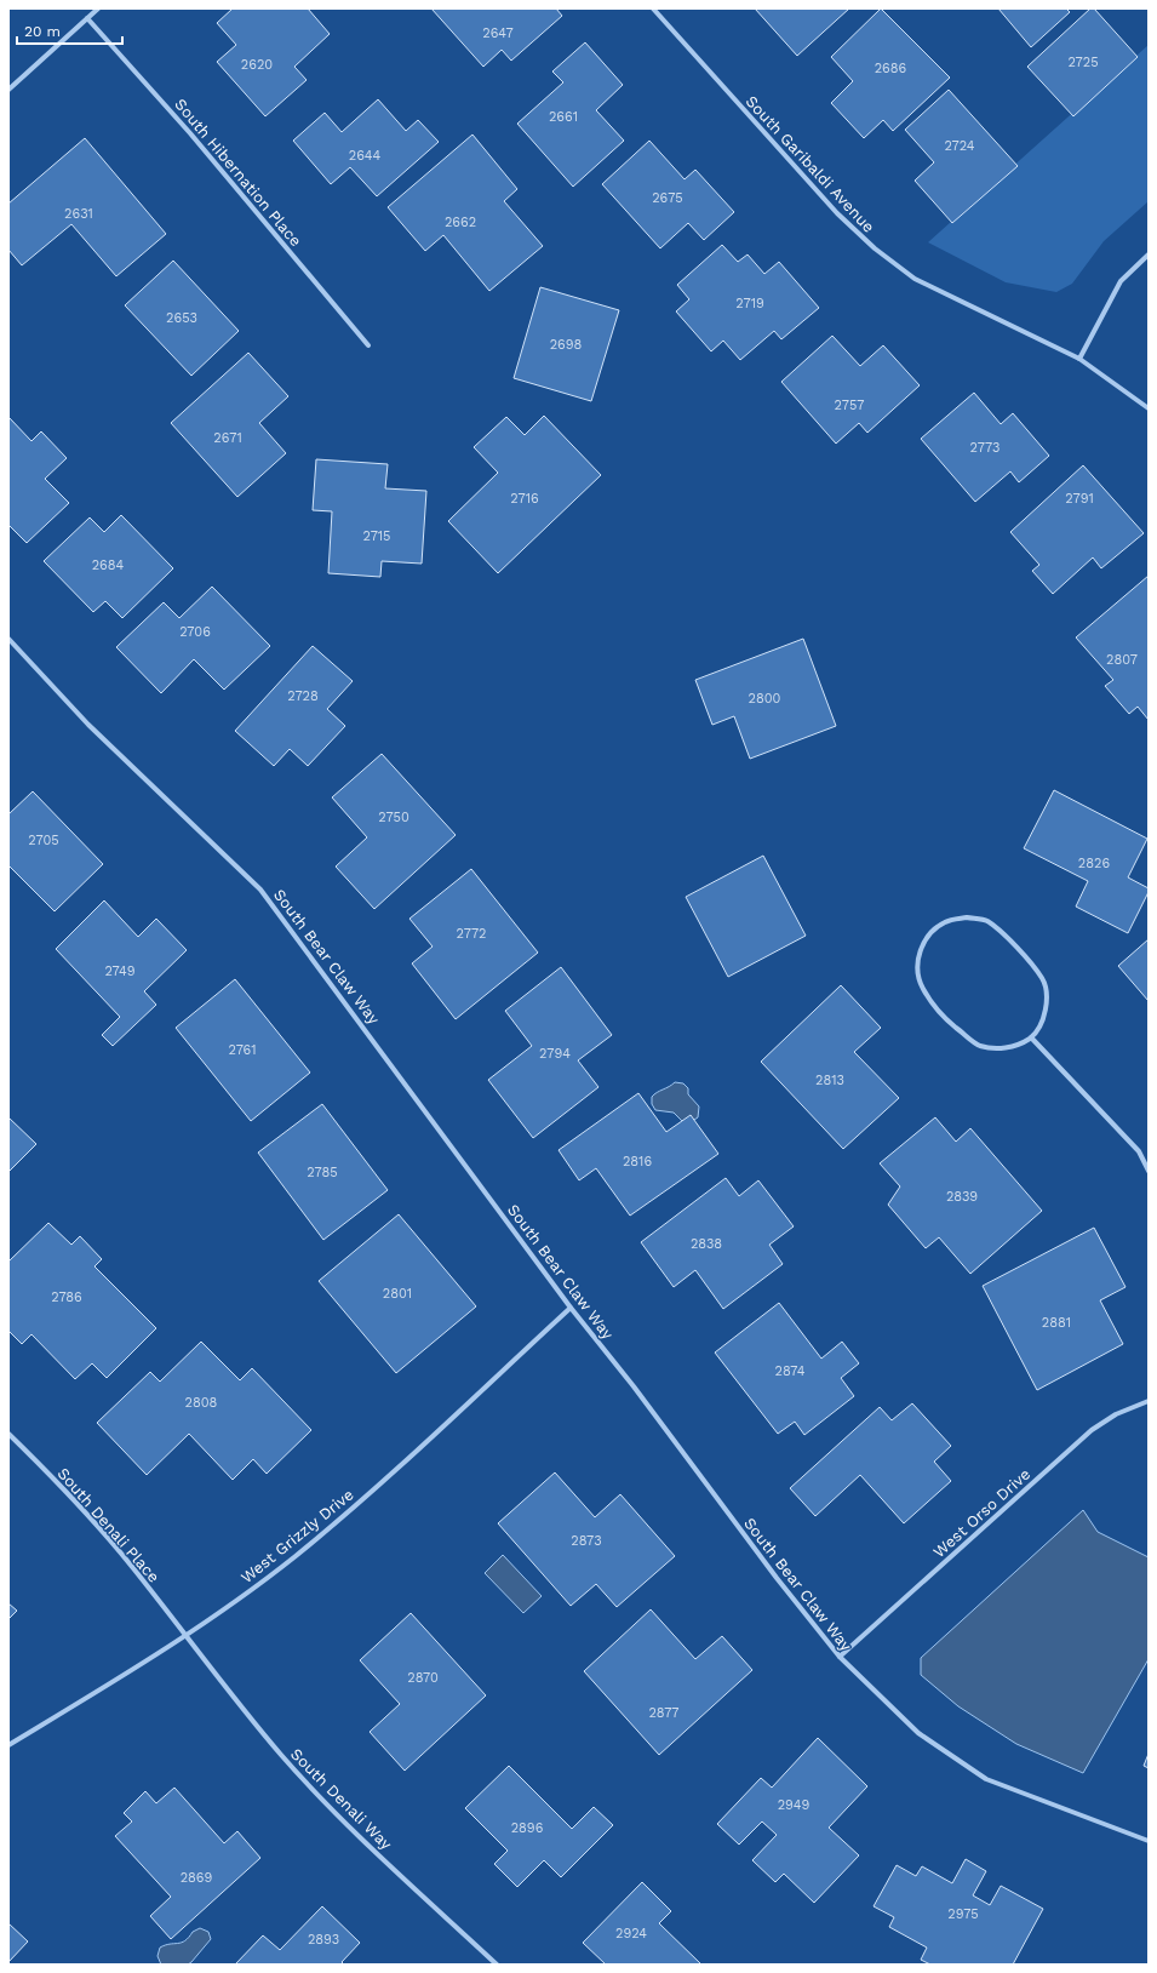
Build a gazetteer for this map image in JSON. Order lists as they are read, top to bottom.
{
  "streets": {
    "street": [
      "South Garibaldi Avenue",
      "South Hibernation Place",
      "South Bear Claw Way",
      "West Orso Drive",
      "South Denali Place",
      "West Grizzly Drive",
      "South Denali Way"
    ]
  },
  "crossings": [
    ["South Bear Claw Way", "West Orso Drive"],
    ["South Bear Claw Way", "West Grizzly Drive"],
    ["South Denali Place", "West Grizzly Drive"],
    ["South Denali Place", "South Denali Way"],
    ["West Grizzly Drive", "South Denali Way"]
  ],
  "house_numbers": [
    "2647",
    "2725",
    "2620",
    "2686",
    "2661",
    "2724",
    "2644",
    "2675",
    "2631",
    "2662",
    "2719",
    "2653",
    "2698",
    "2757",
    "2671",
    "2773",
    "2716",
    "2791",
    "2715",
    "2684",
    "2706",
    "2807",
    "2728",
    "2800",
    "2750",
    "2705",
    "2826",
    "2772",
    "2749",
    "2761",
    "2794",
    "2813",
    "2816",
    "2785",
    "2839",
    "2838",
    "2801",
    "2786",
    "2881",
    "2874",
    "2808",
    "2873",
    "2870",
    "2877",
    "2949",
    "2896",
    "2869",
    "2975",
    "2924",
    "2893"
  ],
  "scale_bar": "20 m"
}
